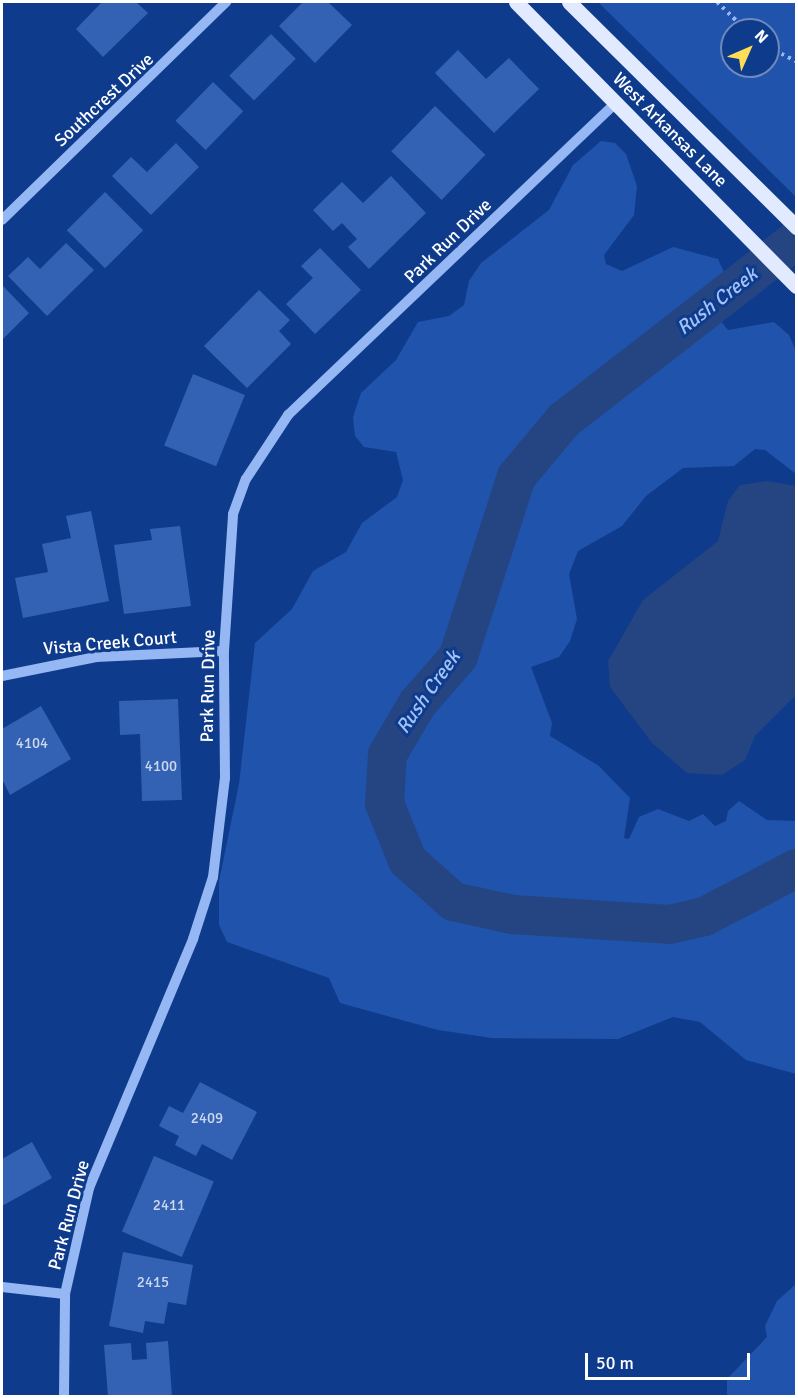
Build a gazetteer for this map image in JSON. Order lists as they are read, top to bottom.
{
  "streets": {
    "main road": ["West Arkansas Lane"],
    "street": ["Southcrest Drive", "Park Run Drive", "Vista Creek Court"]
  },
  "crossings": [
    ["West Arkansas Lane", "Park Run Drive"],
    ["Park Run Drive", "Vista Creek Court"]
  ],
  "water": ["Rush Creek"],
  "house_numbers": [
    "4104",
    "4100",
    "2409",
    "2411",
    "2415"
  ],
  "scale_bar": "50 m",
  "north": "top right"
}
